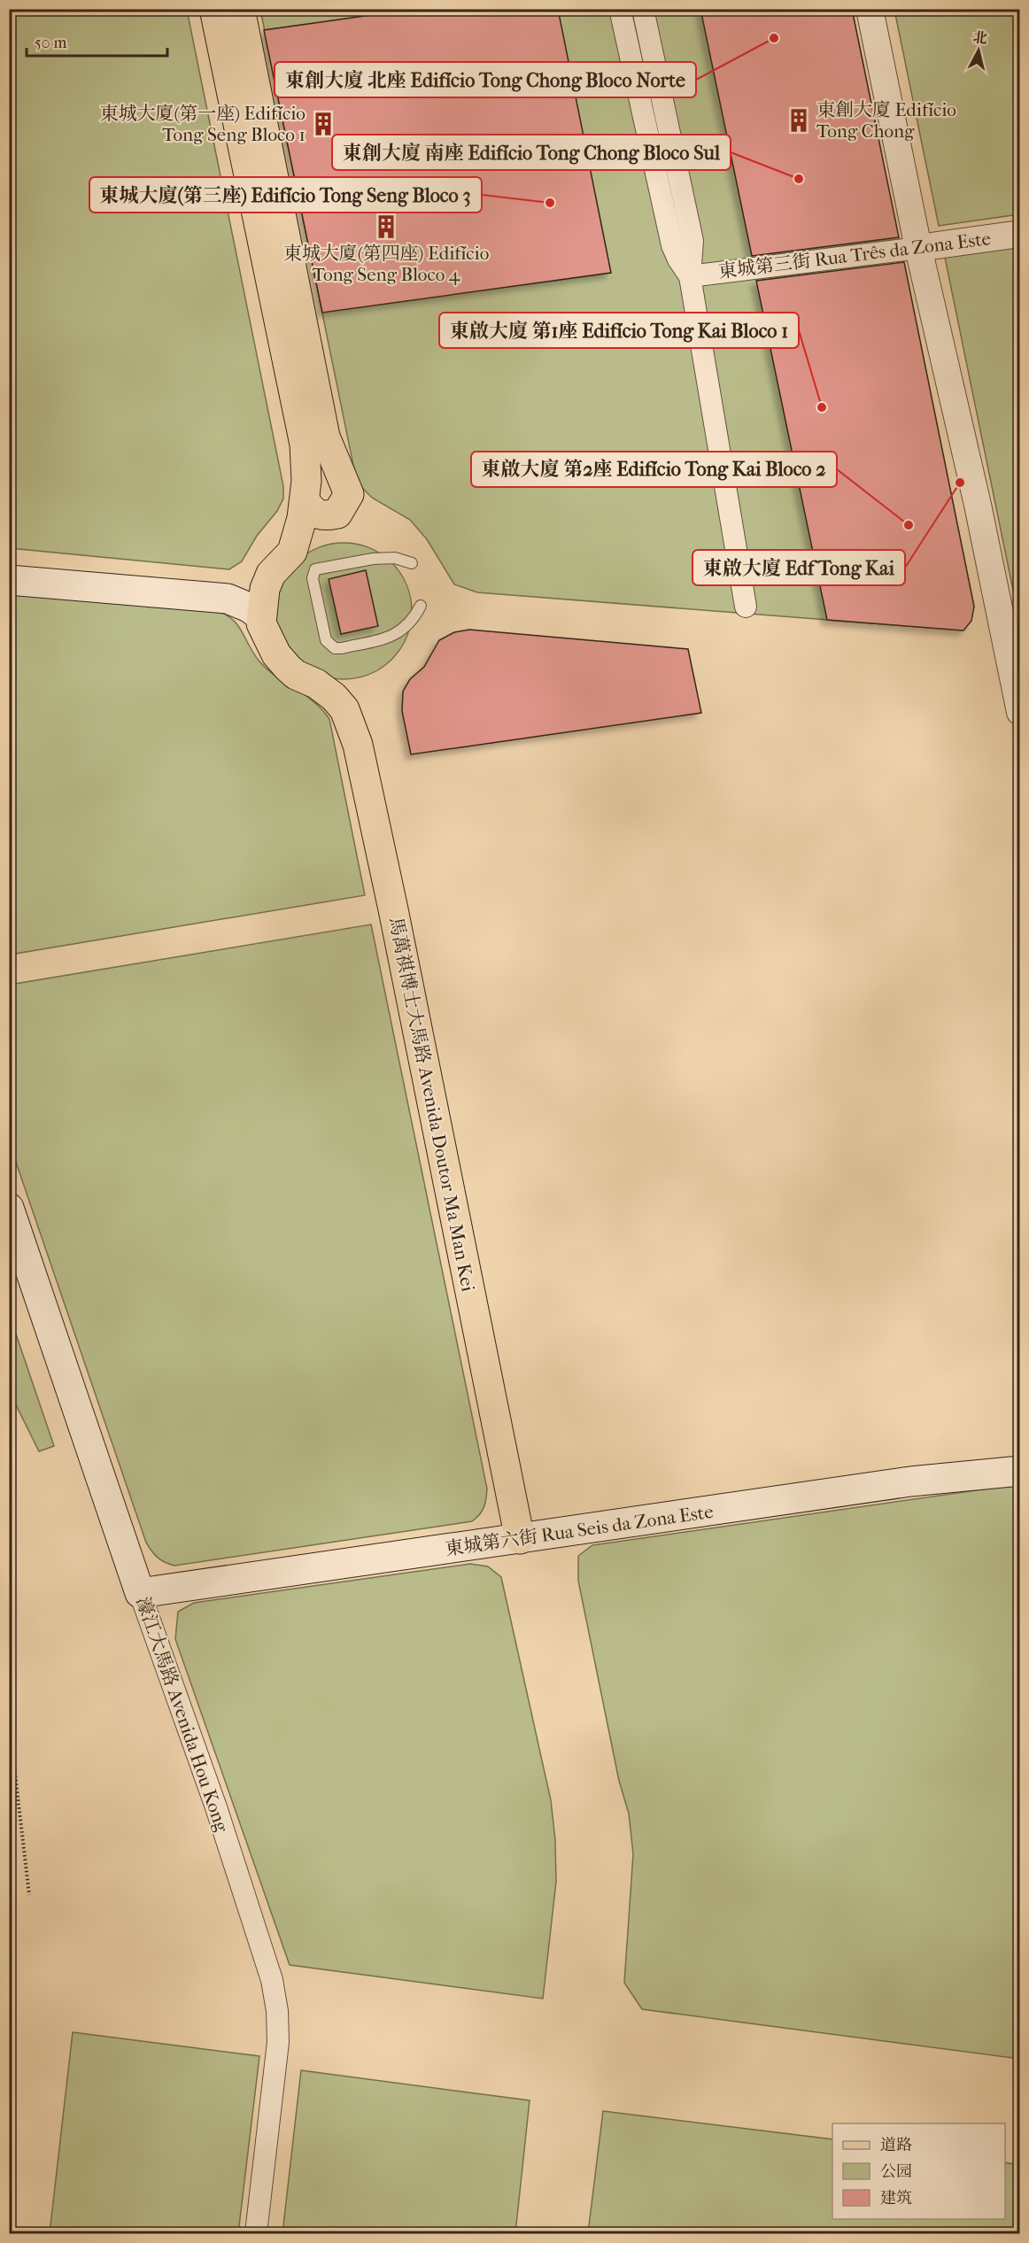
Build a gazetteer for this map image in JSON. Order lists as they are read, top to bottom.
{
  "streets": {
    "main road": ["馬萬祺博士大馬路 Avenida Doutor Ma Man Kei", "東城第六街 Rua Seis da Zona Este", "濠江大馬路 Avenida Hou Kong"],
    "street": ["東城第三街 Rua Três da Zona Este"]
  },
  "crossings": [
    ["馬萬祺博士大馬路 Avenida Doutor Ma Man Kei", "東城第六街 Rua Seis da Zona Este"],
    ["東城第六街 Rua Seis da Zona Este", "濠江大馬路 Avenida Hou Kong"]
  ],
  "places": {
    "other": [
      "東創大廈 北座 Edifício Tong Chong Bloco Norte",
      "東創大廈 南座 Edifício Tong Chong Bloco Sul",
      "東城大廈(第三座) Edifício Tong Seng Bloco 3",
      "東啟大廈 第1座 Edifício Tong Kai Bloco 1",
      "東啟大廈 Edf Tong Kai",
      "東啟大廈 第2座 Edifício Tong Kai Bloco 2"
    ],
    "building": ["東創大廈 Edifício Tong Chong", "東城大廈(第一座) Edifício Tong Seng Bloco 1", "東城大廈(第四座) Edifício Tong Seng Bloco 4"]
  },
  "legend": ["道路", "公园", "建筑"],
  "scale_bar": "50 m",
  "north": "top"
}
